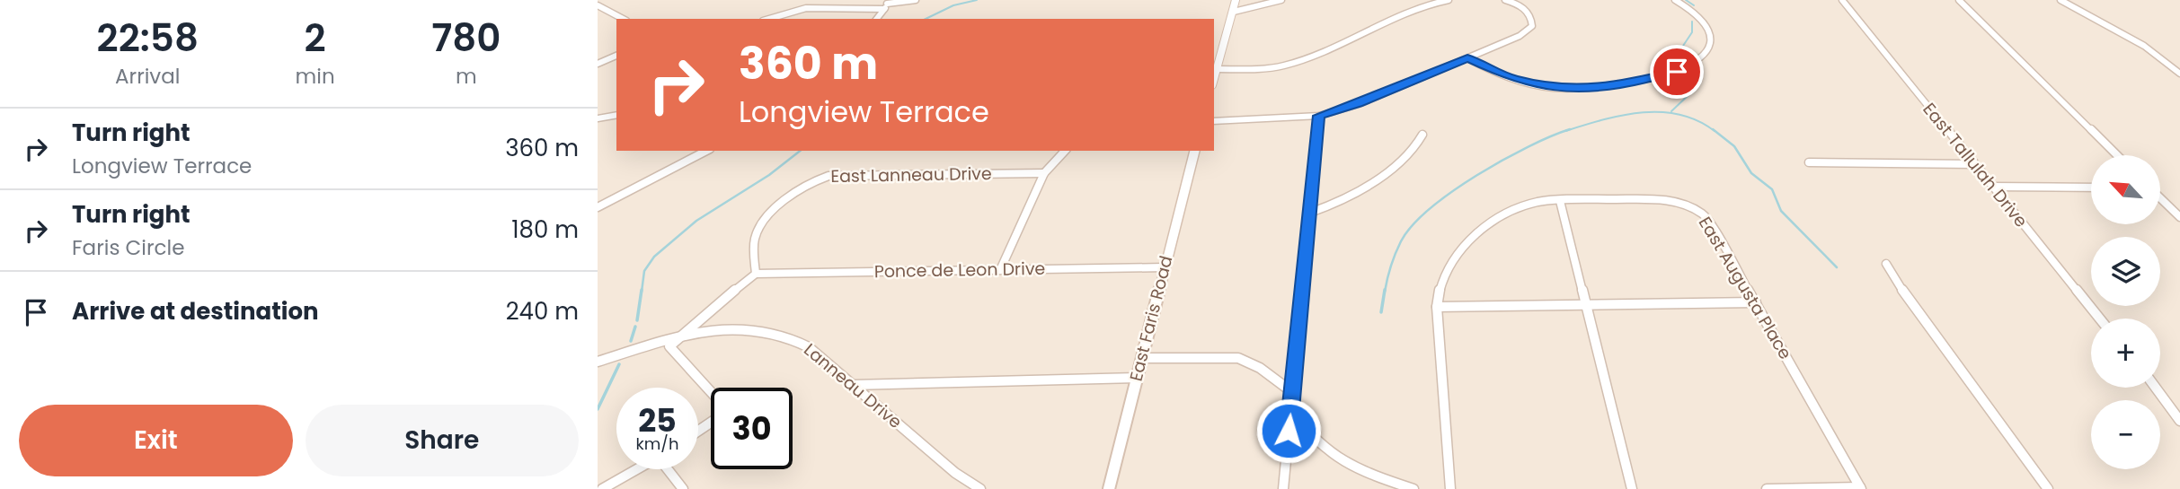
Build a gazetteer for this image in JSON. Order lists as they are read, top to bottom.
{
  "streets": {
    "main road": ["East Faris Road"],
    "street": [
      "East Tallulah Drive",
      "East Lanneau Drive",
      "Ponce de Leon Drive",
      "East Augusta Place",
      "Lanneau Drive"
    ]
  },
  "crossings": [
    ["East Lanneau Drive", "Ponce de Leon Drive"],
    ["Ponce de Leon Drive", "East Faris Road"]
  ],
  "north": "top left",
  "page": {
    "eta": [
      "22:58",
      "Arrival",
      "2",
      "min",
      "780",
      "m"
    ],
    "turn": ["360 m", "Longview Terrace"],
    "list": [
      {
        "name": "Turn right",
        "note": "Longview Terrace",
        "value": "360 m"
      },
      {
        "name": "Turn right",
        "note": "Faris Circle",
        "value": "180 m"
      },
      {
        "name": "Arrive at destination",
        "value": "240 m"
      }
    ],
    "map_buttons": ["+", "−"],
    "speed": "25 km/h",
    "limit": "30",
    "buttons": ["Exit", "Share"]
  }
}
